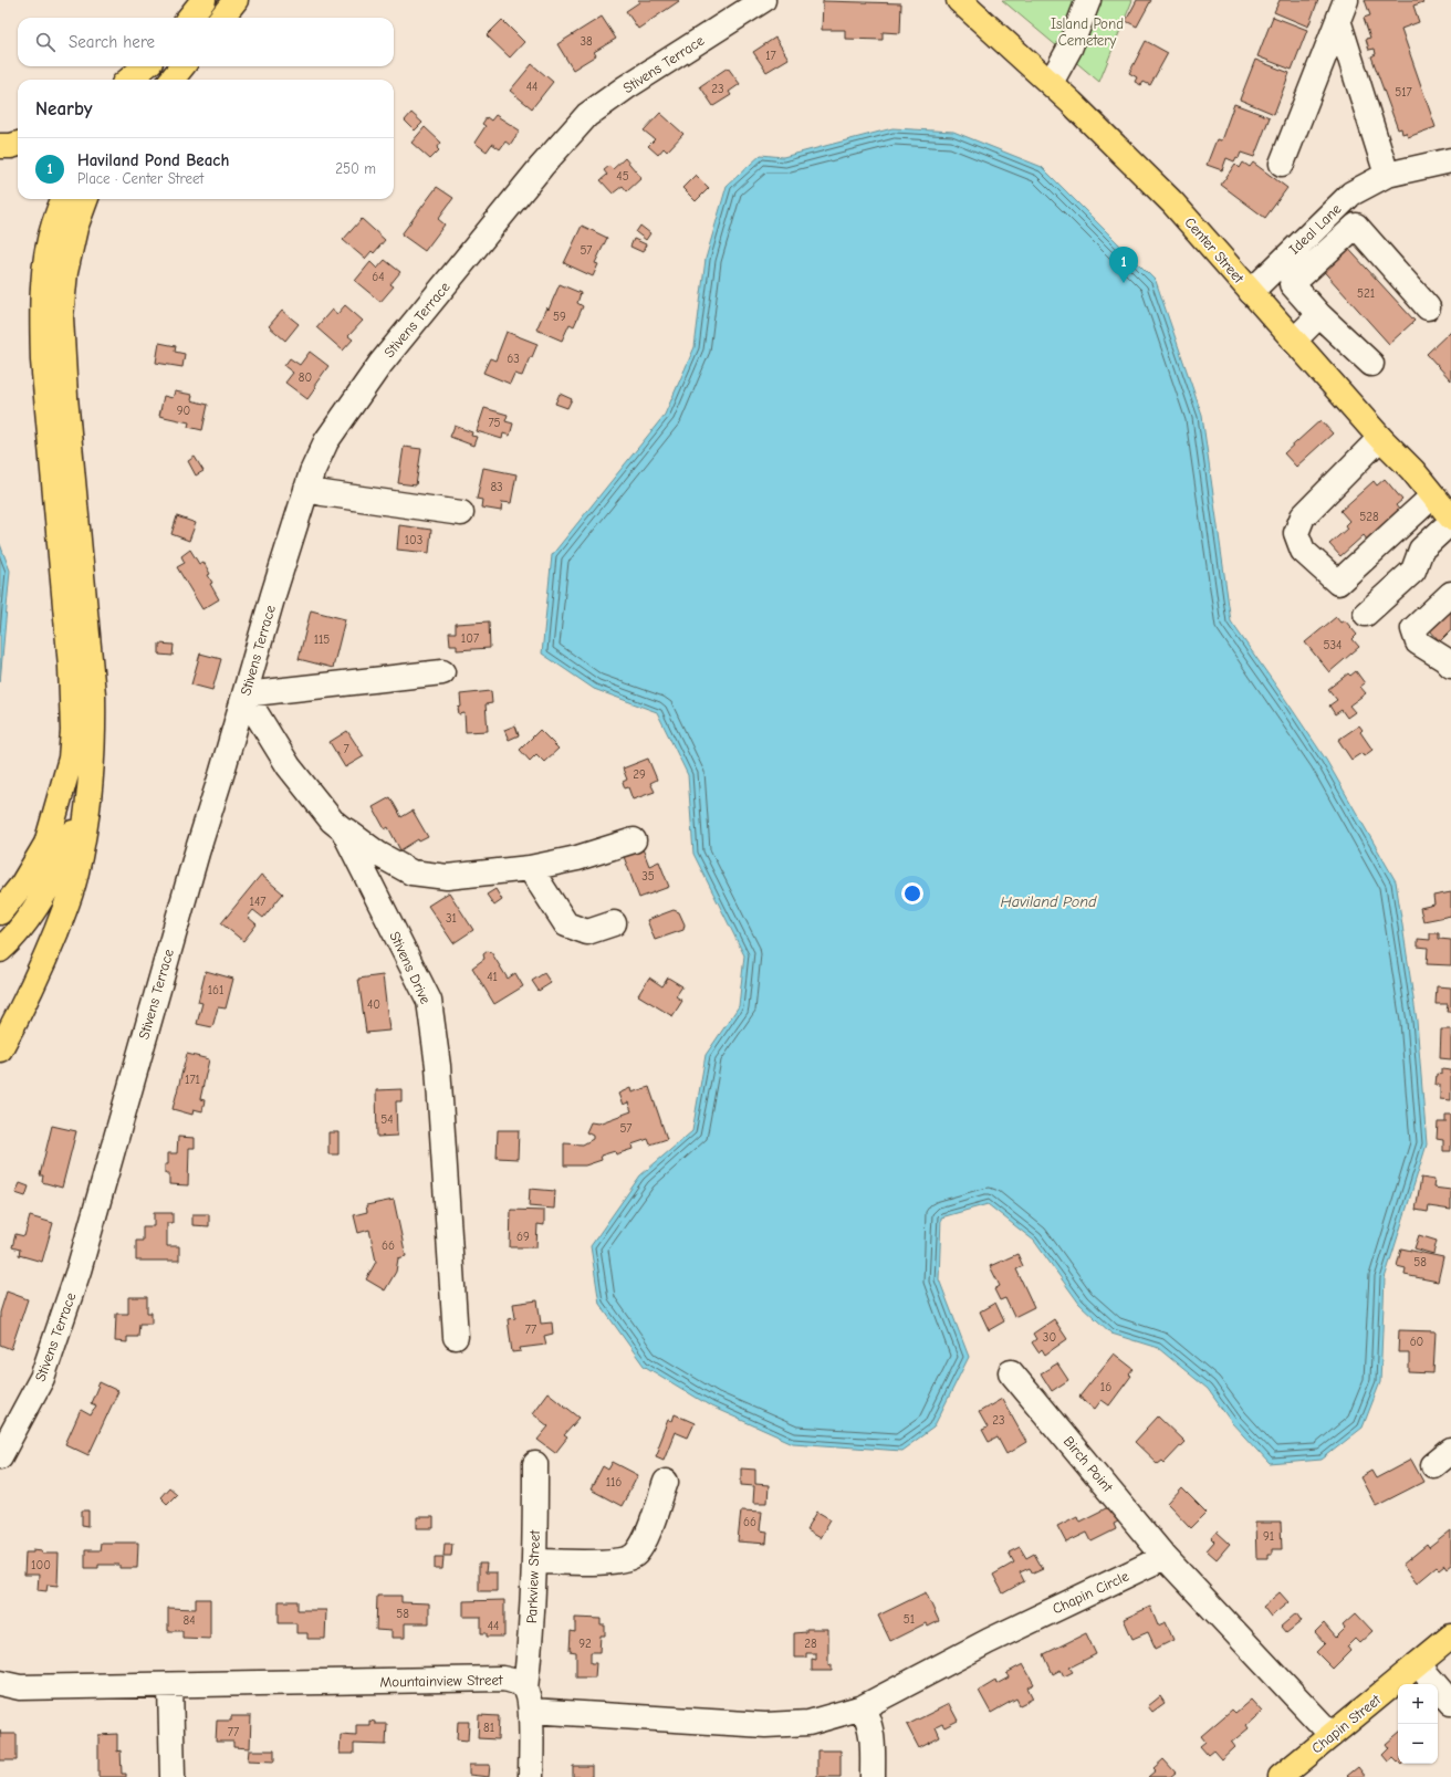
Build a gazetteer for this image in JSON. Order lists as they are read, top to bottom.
{
  "streets": {
    "main road": ["Center Street", "Chapin Street"],
    "street": [
      "Stivens Terrace",
      "Ideal Lane",
      "Stivens Drive",
      "Birch Point",
      "Parkview Street",
      "Chapin Circle",
      "Mountainview Street"
    ]
  },
  "crossings": [
    ["Stivens Terrace", "Stivens Drive"],
    ["Ideal Lane", "Center Street"],
    ["Birch Point", "Chapin Circle"],
    ["Parkview Street", "Mountainview Street"],
    ["Chapin Circle", "Mountainview Street"]
  ],
  "water": ["Haviland Pond"],
  "parks": ["Island Pond Cemetery"],
  "house_numbers": [
    "38",
    "17",
    "44",
    "23",
    "517",
    "45",
    "57",
    "64",
    "521",
    "59",
    "63",
    "80",
    "90",
    "75",
    "83",
    "528",
    "103",
    "107",
    "115",
    "534",
    "7",
    "29",
    "35",
    "147",
    "31",
    "41",
    "161",
    "40",
    "171",
    "54",
    "57",
    "69",
    "66",
    "58",
    "77",
    "30",
    "60",
    "16",
    "23",
    "116",
    "66",
    "91",
    "100",
    "58",
    "51",
    "84",
    "44",
    "92",
    "28",
    "81",
    "77"
  ],
  "page": {
    "search": "Search here",
    "heading": "Nearby",
    "list": [
      {
        "mark": "1",
        "name": "Haviland Pond Beach",
        "note": "Place · Center Street",
        "value": "250 m"
      }
    ],
    "pins": "1",
    "map_buttons": ["+", "−"]
  }
}
